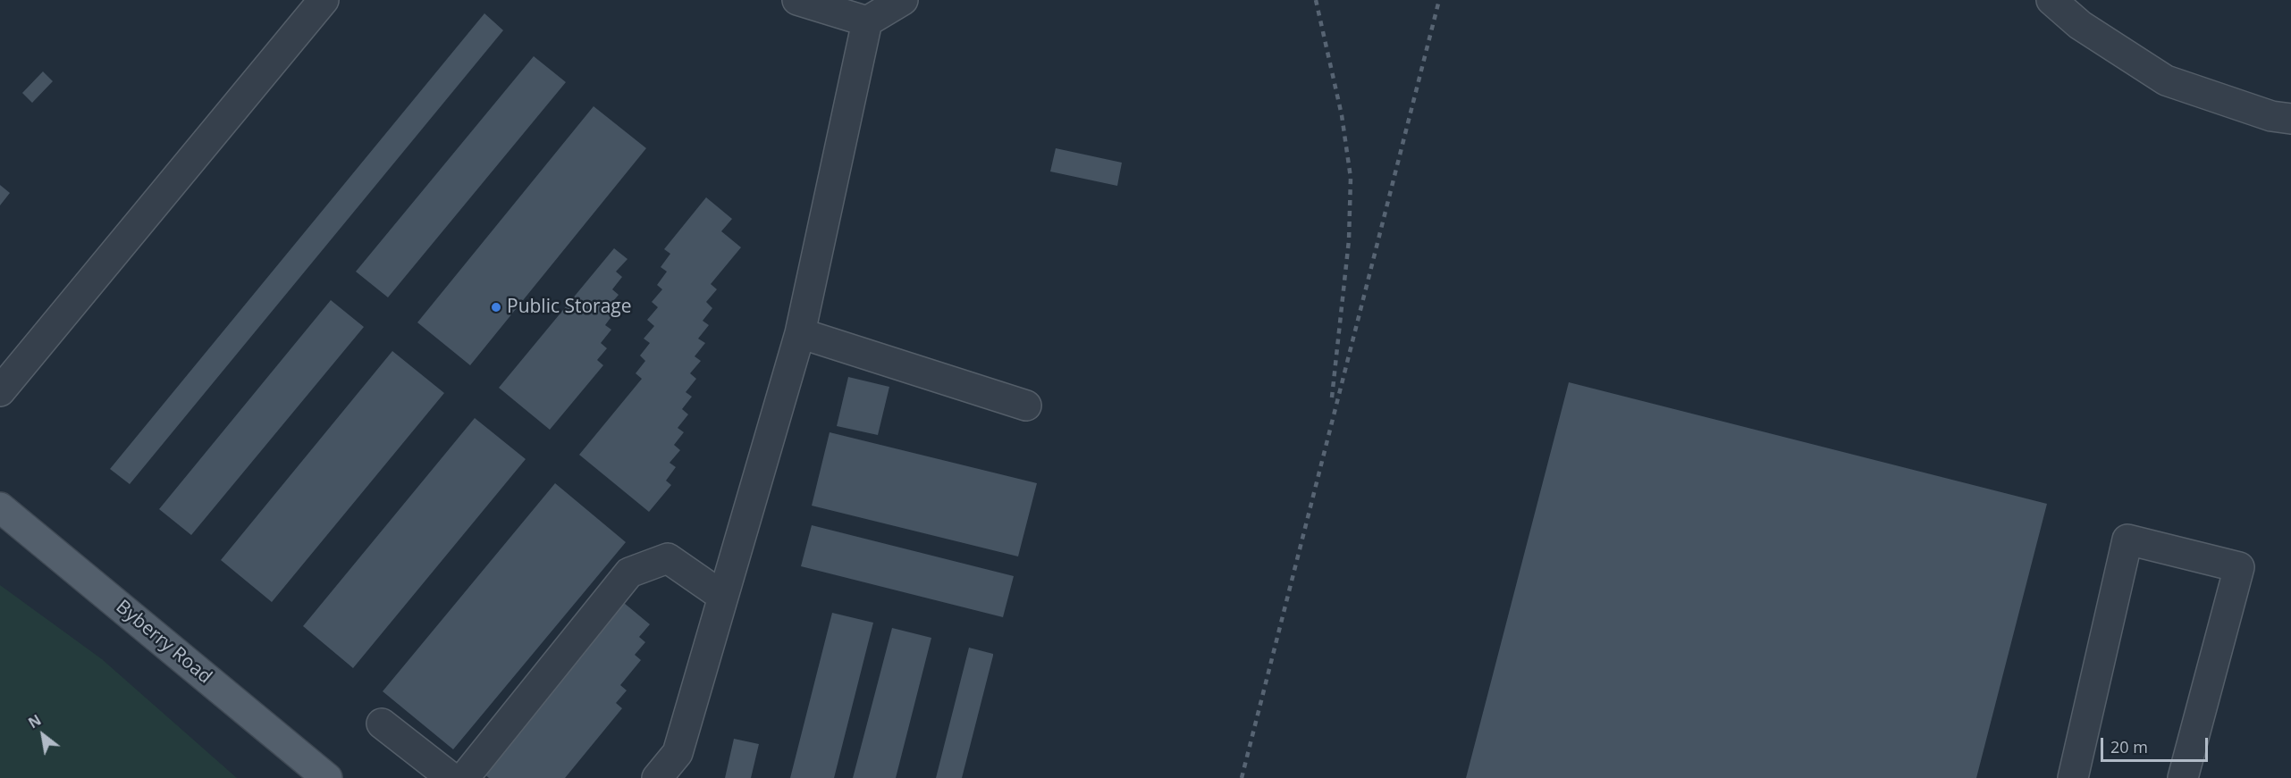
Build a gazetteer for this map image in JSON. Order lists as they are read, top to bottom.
{
  "streets": {
    "main road": ["Byberry Road"]
  },
  "places": ["Public Storage"],
  "scale_bar": "20 m",
  "north": "top left"
}
